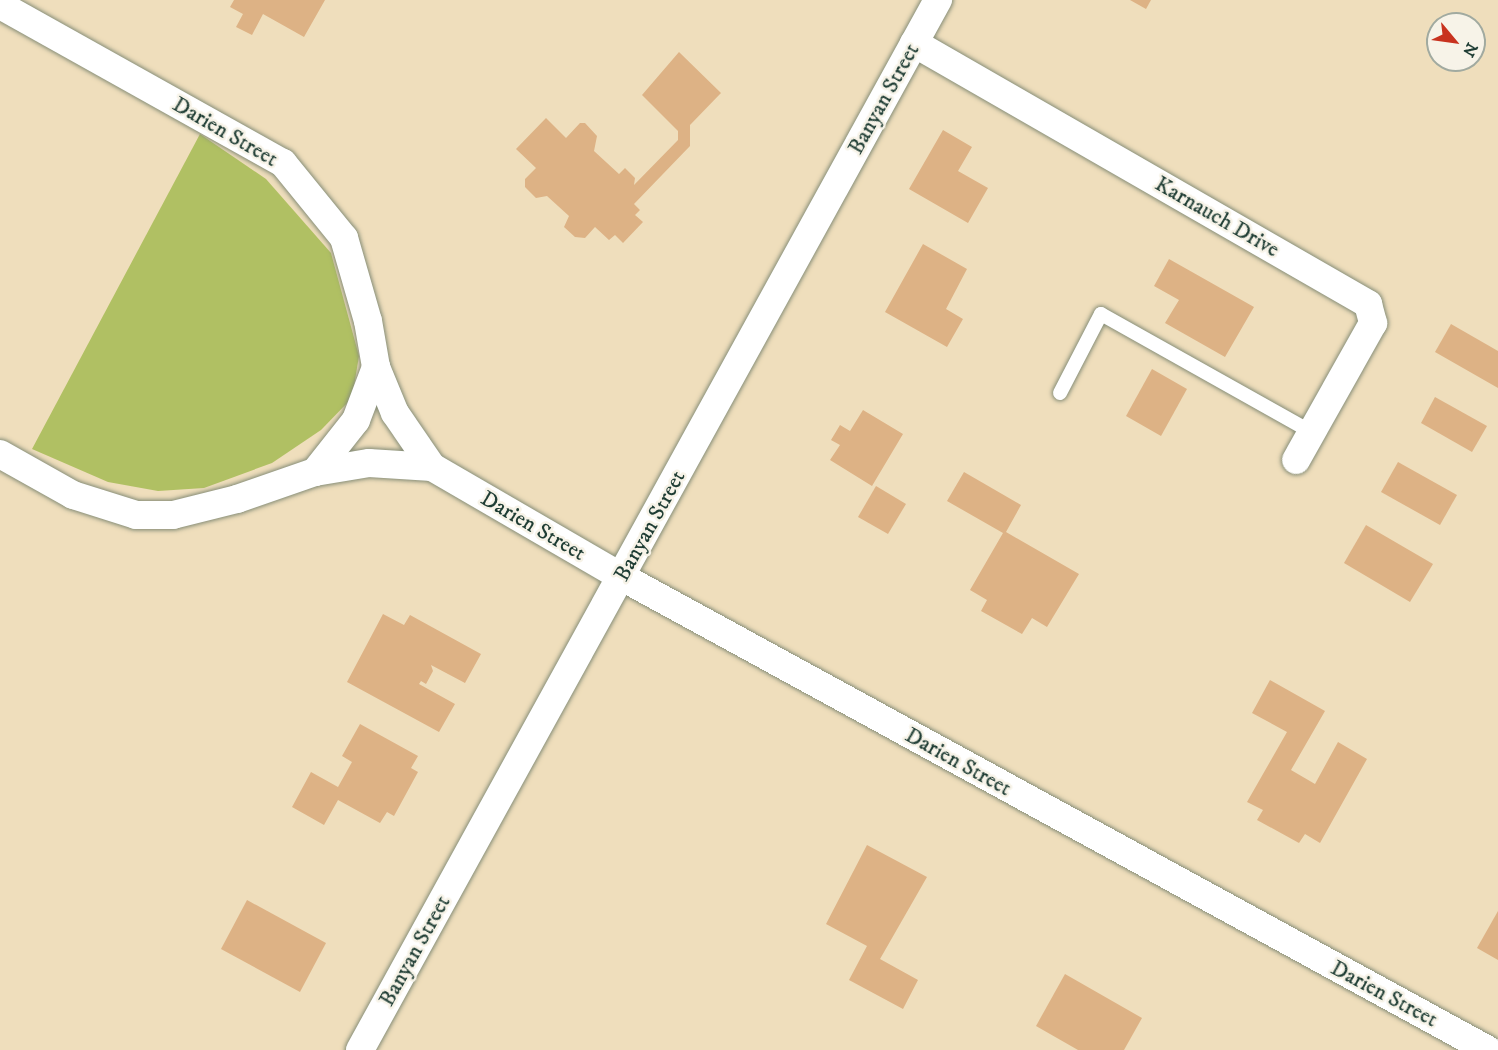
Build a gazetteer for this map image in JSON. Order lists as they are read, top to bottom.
{
  "streets": {
    "street": ["Banyan Street", "Darien Street", "Karnauch Drive"]
  },
  "crossings": [
    ["Banyan Street", "Darien Street"],
    ["Banyan Street", "Karnauch Drive"]
  ],
  "north": "bottom right"
}
